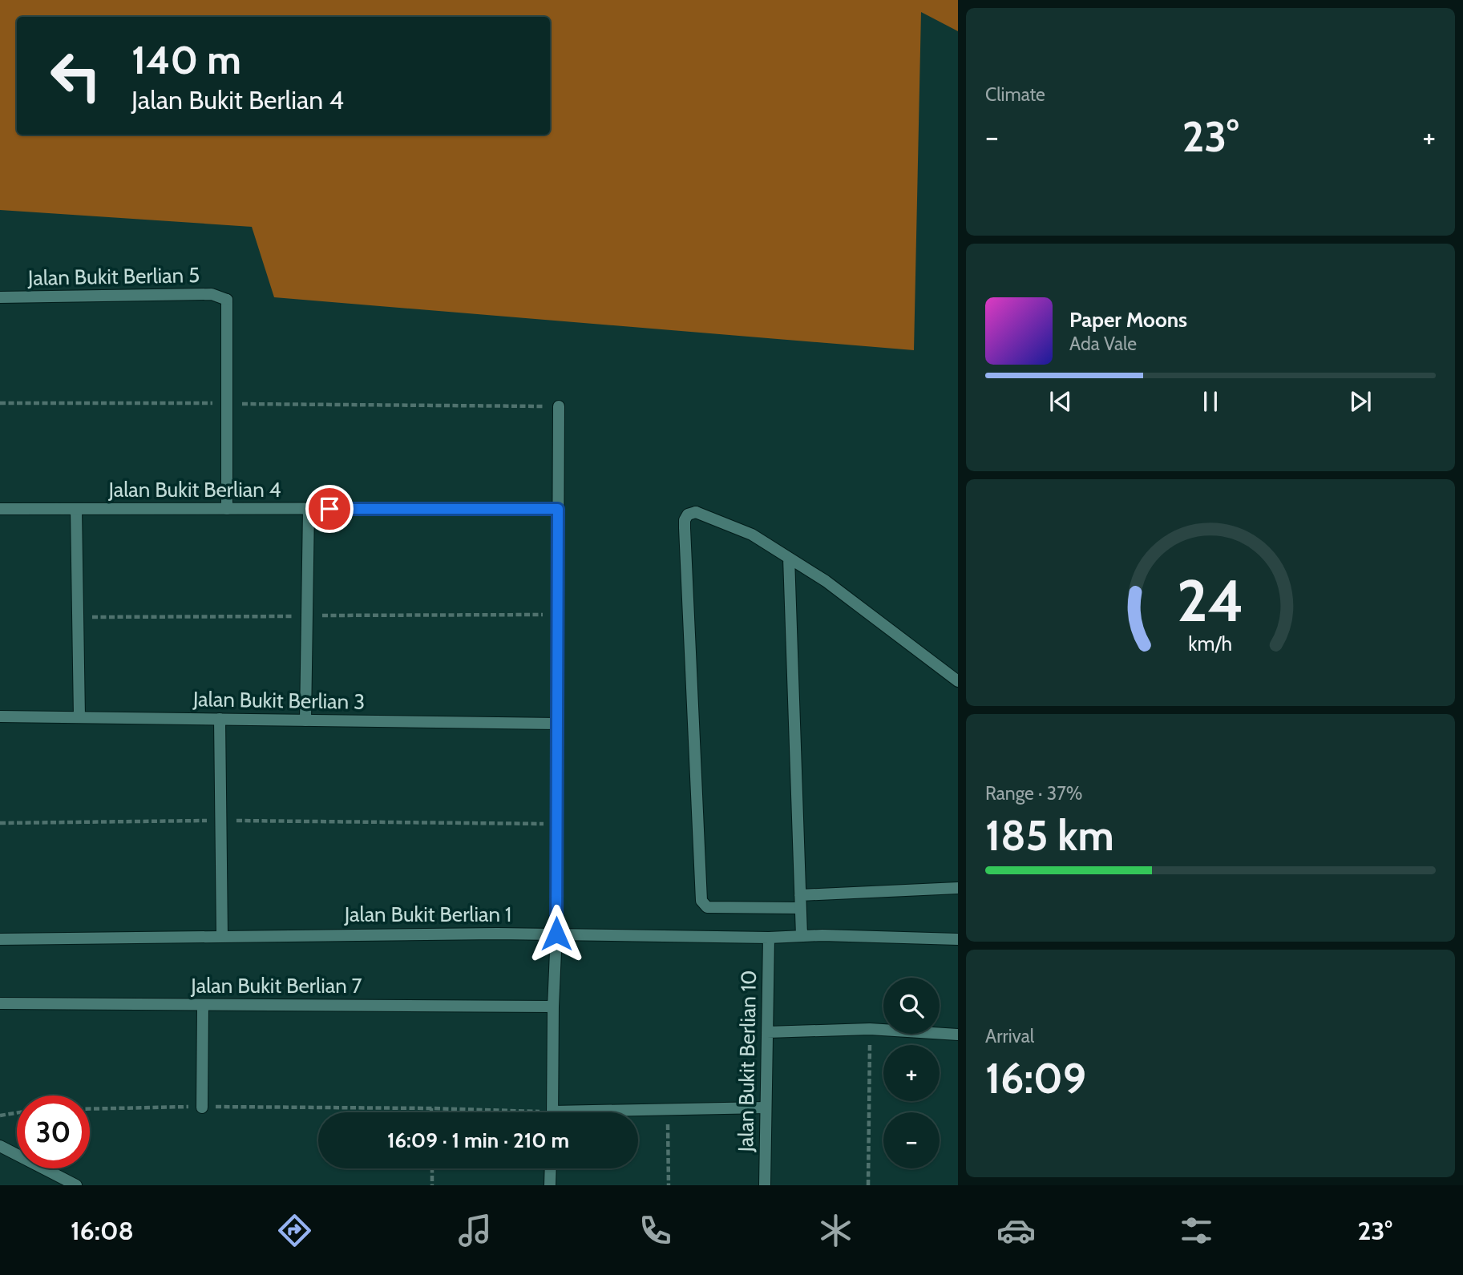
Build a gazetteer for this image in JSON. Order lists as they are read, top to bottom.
{
  "streets": {
    "street": [
      "Jalan Bukit Berlian 5",
      "Jalan Bukit Berlian 4",
      "Jalan Bukit Berlian 3",
      "Jalan Bukit Berlian 1",
      "Jalan Bukit Berlian 7",
      "Jalan Bukit Berlian 10"
    ]
  },
  "crossings": [
    ["Jalan Bukit Berlian 1", "Jalan Bukit Berlian 10"]
  ],
  "page": {
    "tile": [
      "Climate",
      ["Range · 37%", "185 km"],
      ["Arrival", "16:09"]
    ],
    "turn": ["140 m", "Jalan Bukit Berlian 4"],
    "heat": ["−", "23°", "+"],
    "song": ["Paper Moons", "Ada Vale"],
    "map_buttons": ["+", "−"],
    "limit": "30",
    "trip": "16:09 · 1 min · 210 m",
    "tabs": ["16:08", "23°"],
    "gauge": ["24", "km/h"]
  }
}
